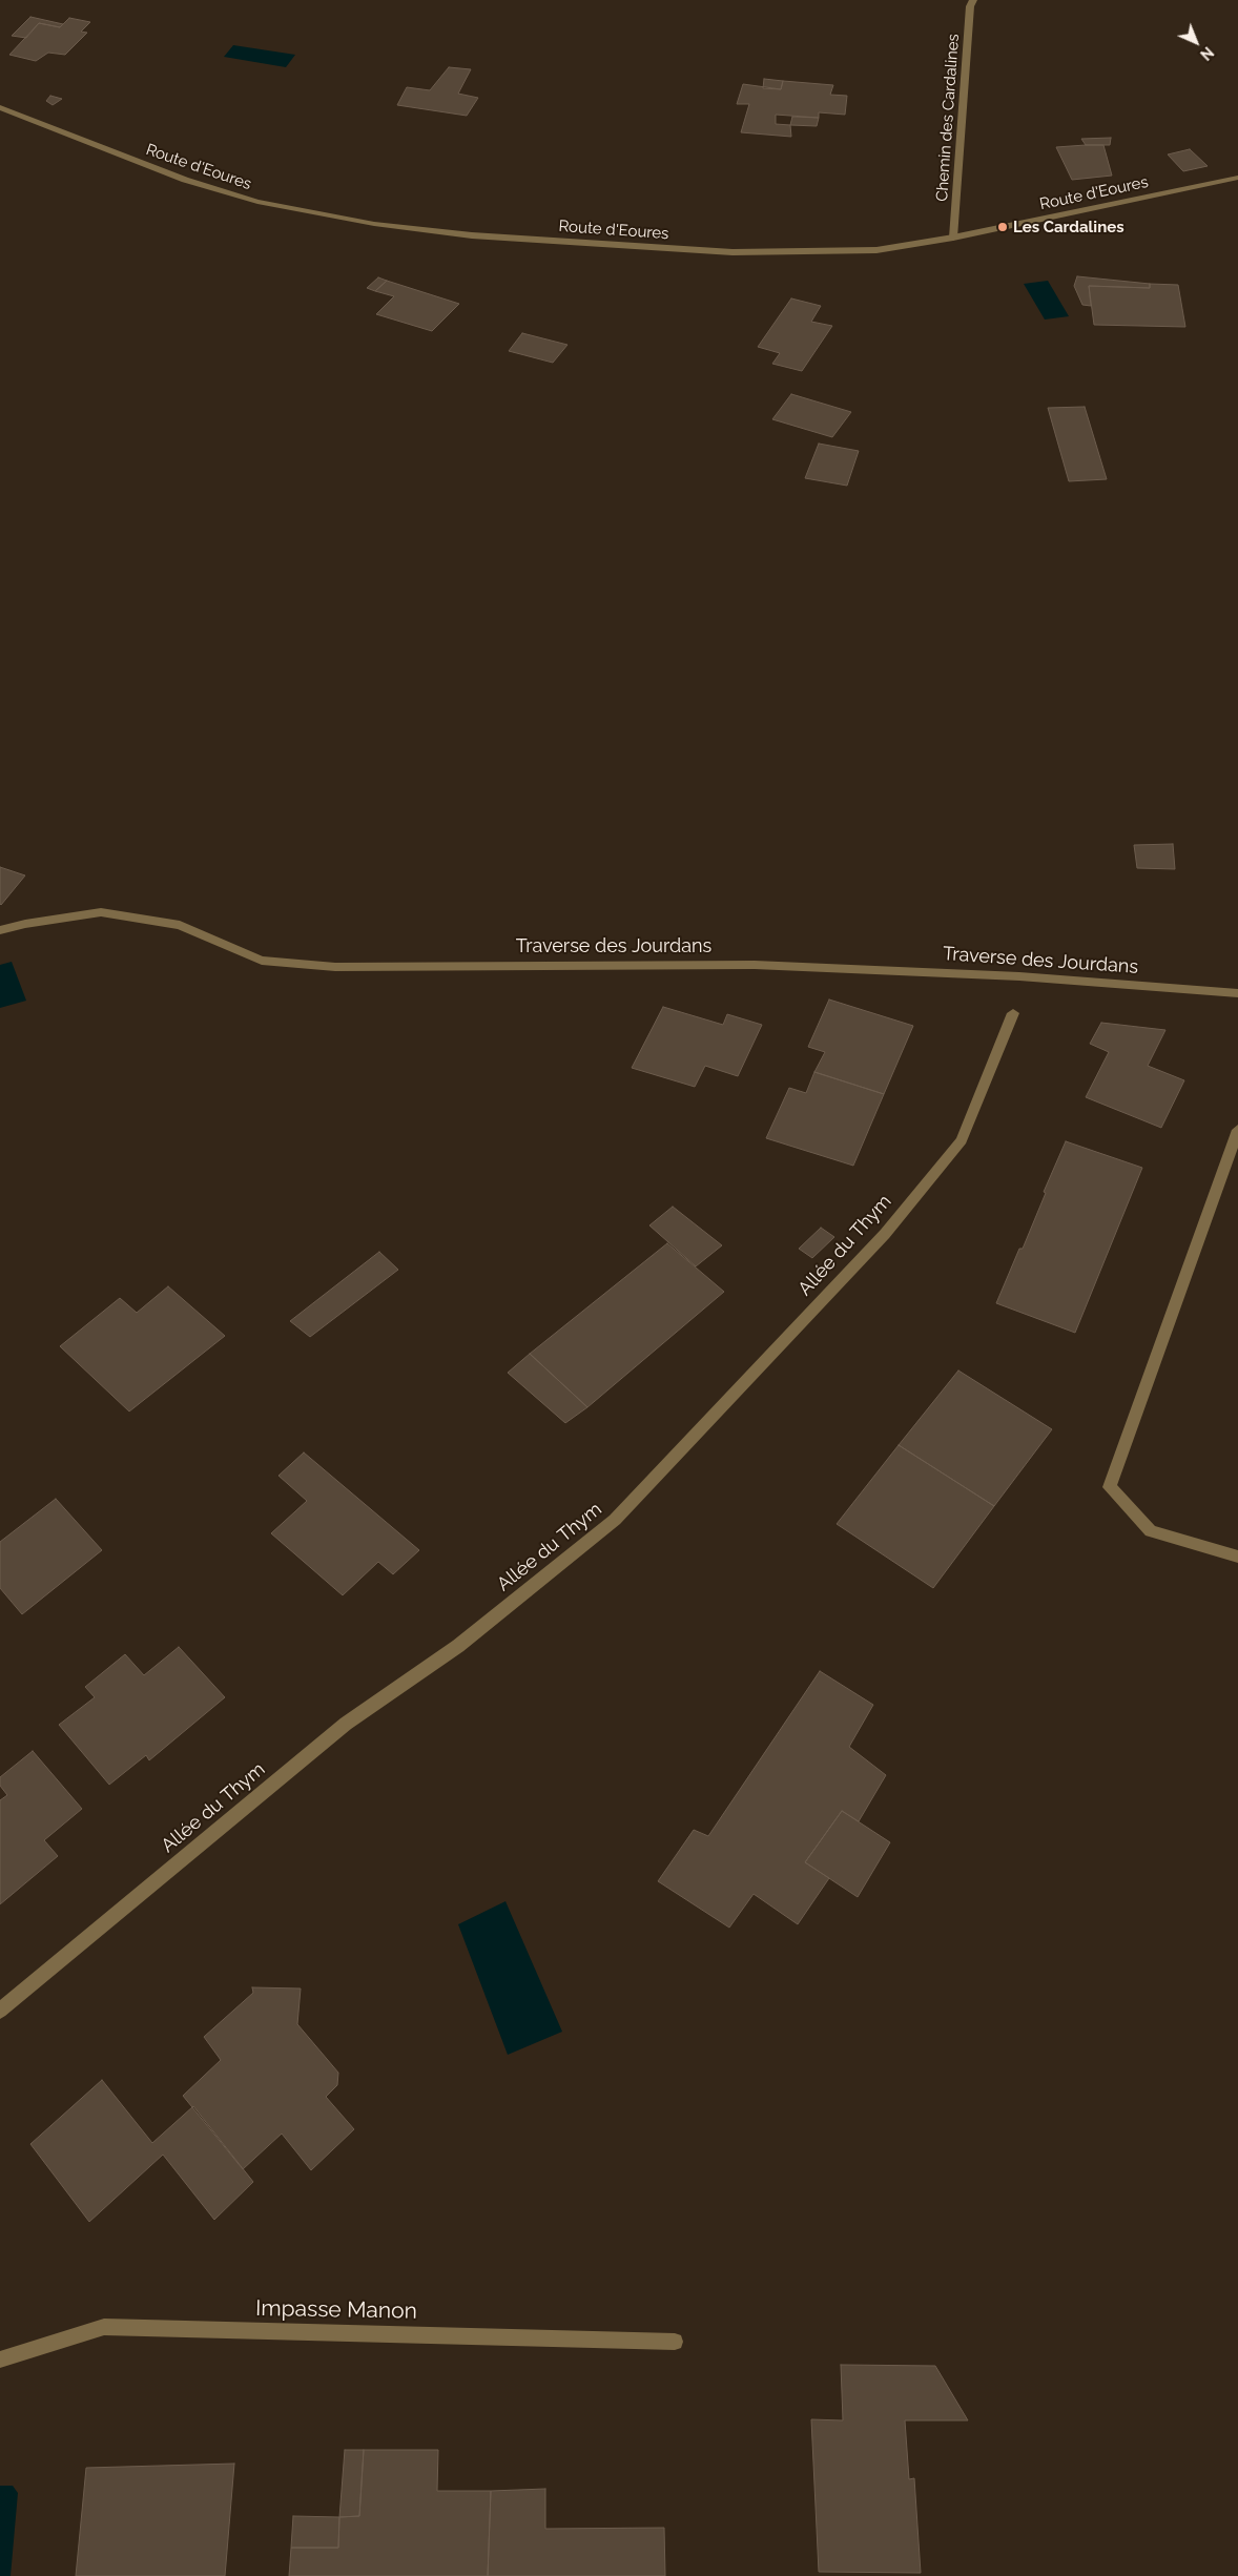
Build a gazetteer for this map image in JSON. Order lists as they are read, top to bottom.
{
  "streets": {
    "street": [
      "Chemin des Cardalines",
      "Route d'Eoures",
      "Traverse des Jourdans",
      "Allée du Thym",
      "Impasse Manon"
    ]
  },
  "crossings": [
    ["Chemin des Cardalines", "Route d'Eoures"]
  ],
  "places": ["Les Cardalines"],
  "north": "bottom right"
}
